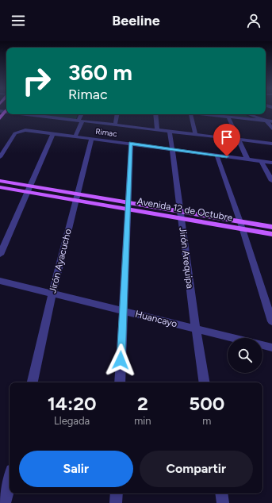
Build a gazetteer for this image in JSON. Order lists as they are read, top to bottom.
{
  "streets": {
    "main road": ["Avenida 12 de Octubre"],
    "street": [
      "Rimac",
      "Jirón Arequipa",
      "Jirón Ayacucho",
      "Huancayo"
    ]
  },
  "crossings": [
    ["Rimac", "Jirón Arequipa"],
    ["Rimac", "Jirón Ayacucho"],
    ["Avenida 12 de Octubre", "Jirón Arequipa"],
    ["Avenida 12 de Octubre", "Jirón Ayacucho"],
    ["Jirón Arequipa", "Huancayo"],
    ["Jirón Ayacucho", "Huancayo"]
  ],
  "page": {
    "header": "Beeline",
    "turn": ["360 m", "Rimac"],
    "eta": [
      "14:20",
      "Llegada",
      "2",
      "min",
      "500",
      "m"
    ],
    "buttons": ["Salir", "Compartir"]
  }
}
